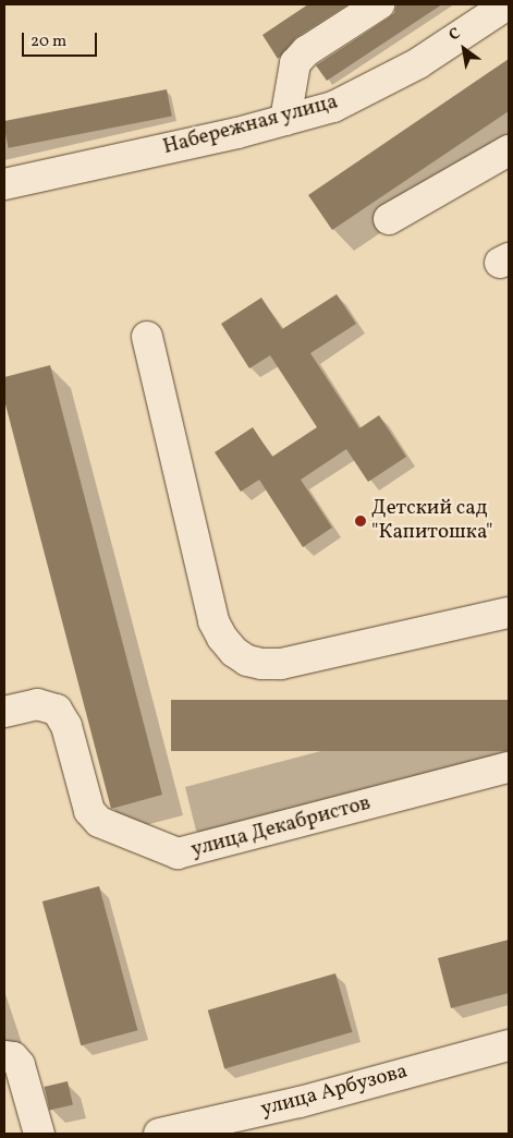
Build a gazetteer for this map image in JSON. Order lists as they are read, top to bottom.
{
  "streets": {
    "street": ["Набережная улица", "улица Декабристов", "улица Арбузова"]
  },
  "places": ["Детский сад \"Капитошка\""],
  "scale_bar": "20 m",
  "north": "top left"
}
